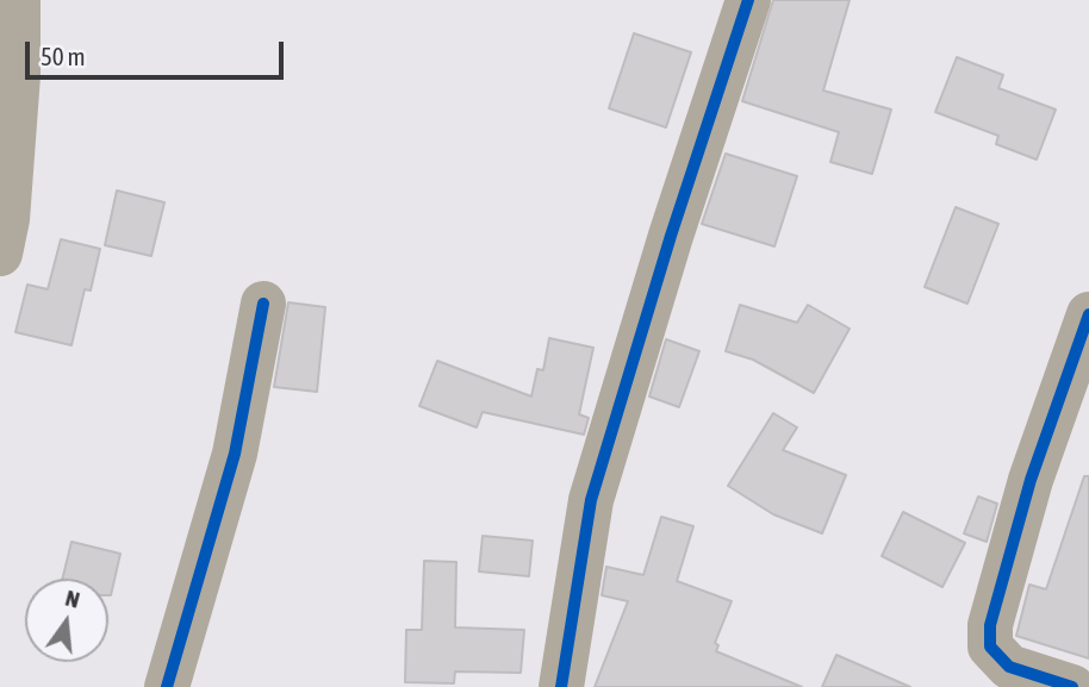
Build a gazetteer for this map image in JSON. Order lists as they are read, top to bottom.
{
  "scale_bar": "50 m",
  "north": "top"
}
